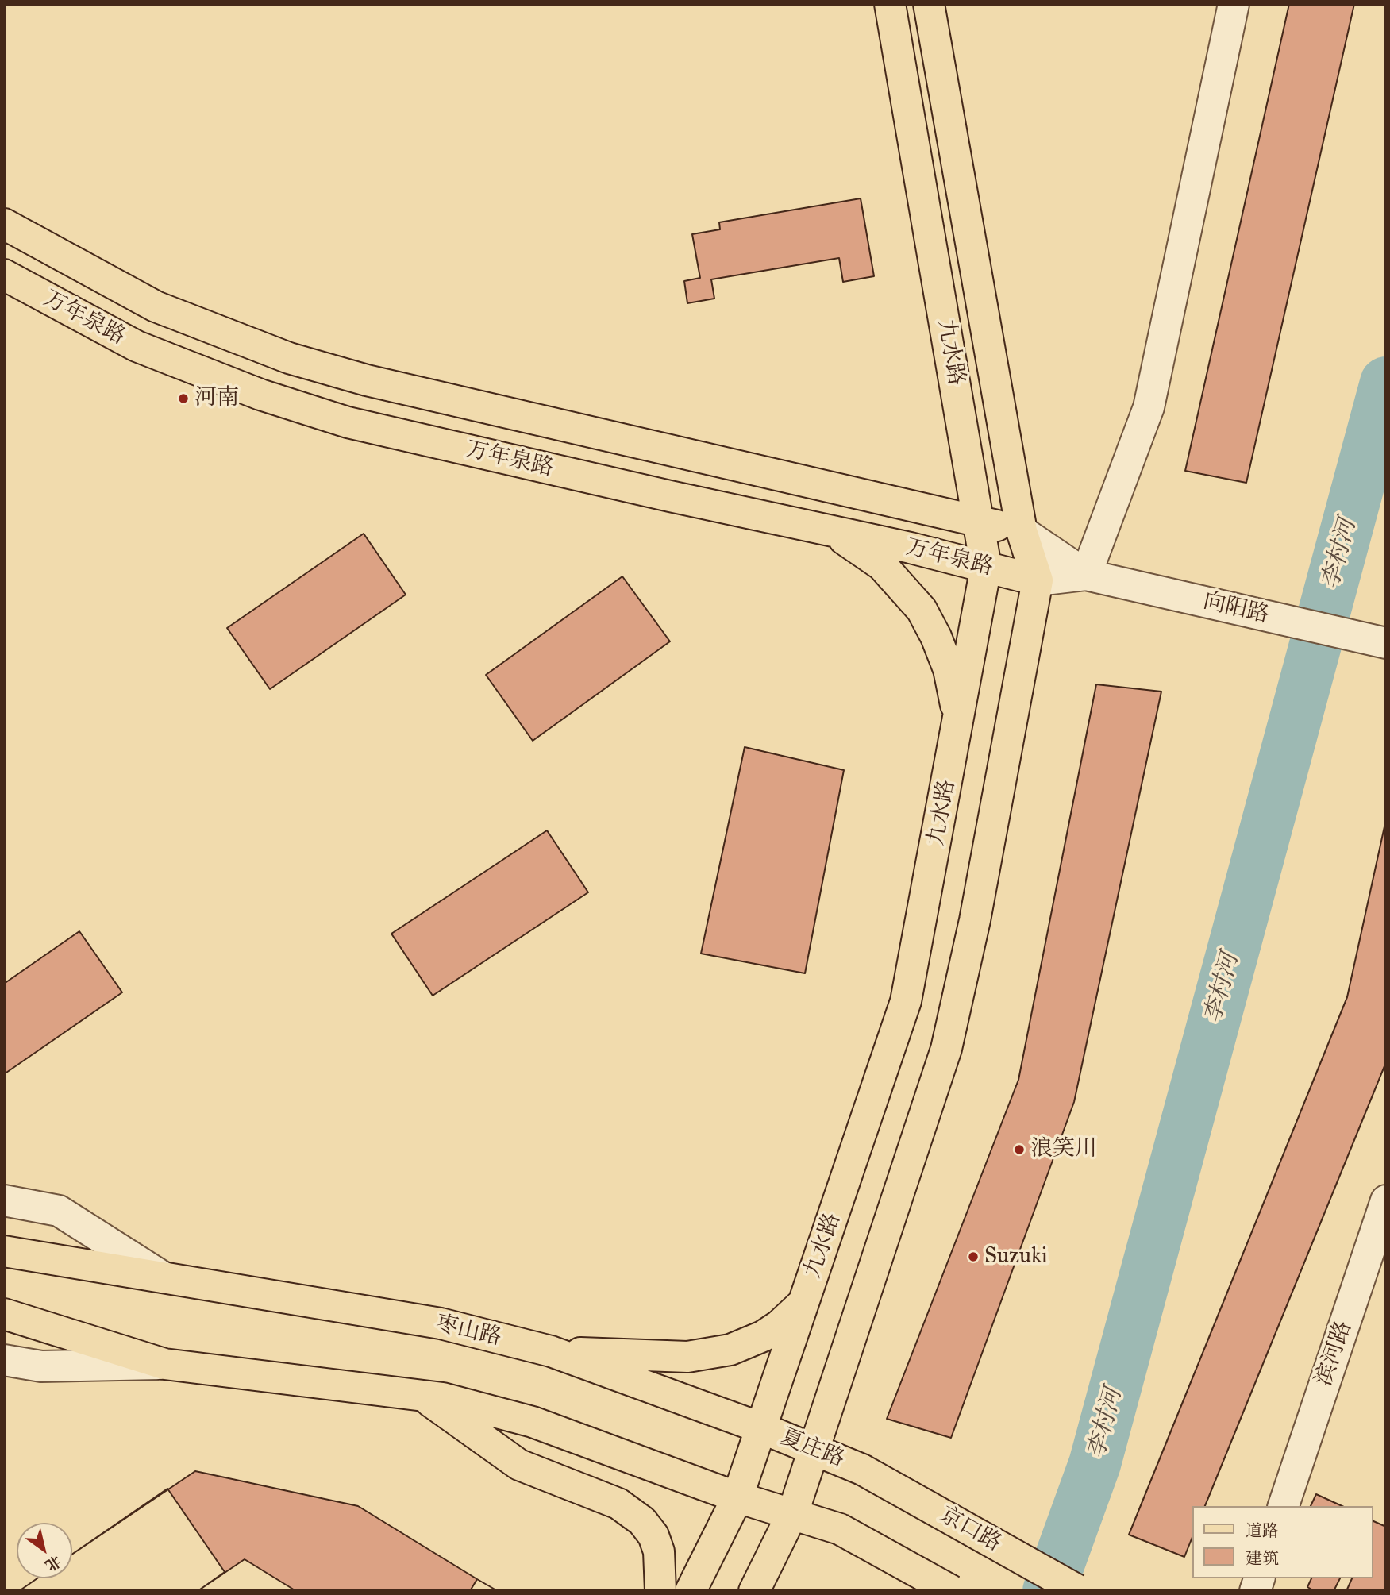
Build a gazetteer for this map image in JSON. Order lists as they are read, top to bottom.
{
  "streets": {
    "main road": [
      "万年泉路",
      "九水路",
      "枣山路",
      "夏庄路",
      "京口路"
    ],
    "street": ["向阳路", "滨河路"]
  },
  "crossings": [
    ["万年泉路", "九水路"],
    ["万年泉路", "向阳路"],
    ["九水路", "向阳路"],
    ["九水路", "枣山路"],
    ["九水路", "夏庄路"],
    ["枣山路", "夏庄路"],
    ["夏庄路", "京口路"]
  ],
  "water": ["李村河"],
  "places": ["河南", "浪笑川", "Suzuki"],
  "legend": ["道路", "建筑"],
  "north": "bottom right"
}
